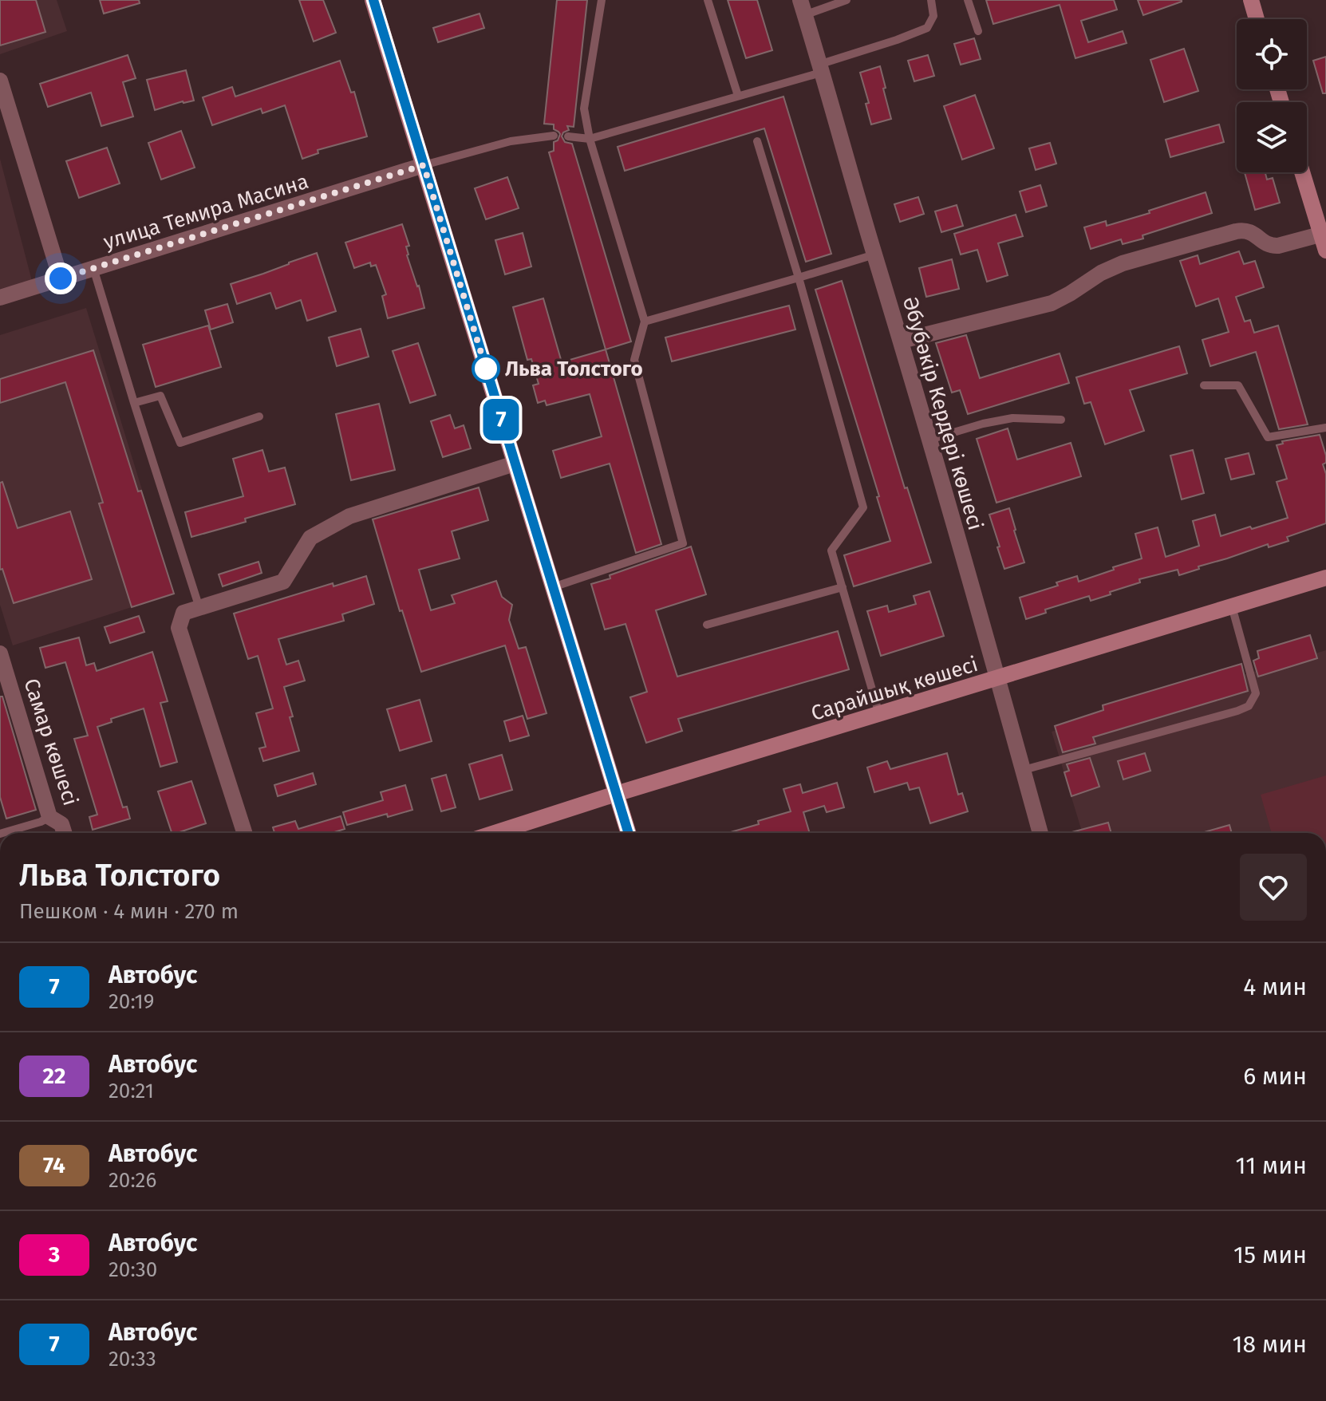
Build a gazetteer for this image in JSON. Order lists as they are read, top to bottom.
{
  "streets": {
    "street": [
      "улица Темира Масина",
      "Әбубәкір Кердері көшесі",
      "Сарайшық көшесі",
      "Самар көшесі"
    ]
  },
  "crossings": [
    ["Әбубәкір Кердері көшесі", "Сарайшық көшесі"]
  ],
  "places": ["Льва Толстого"],
  "lines": ["bus line 7"],
  "page": {
    "on_map": "7",
    "heading": ["Льва Толстого", "Пешком · 4 мин · 270 m"],
    "list": [
      {
        "mark": "7",
        "name": "Автобус",
        "note": "20:19",
        "value": "4 мин"
      },
      {
        "mark": "22",
        "name": "Автобус",
        "note": "20:21",
        "value": "6 мин"
      },
      {
        "mark": "74",
        "name": "Автобус",
        "note": "20:26",
        "value": "11 мин"
      },
      {
        "mark": "3",
        "name": "Автобус",
        "note": "20:30",
        "value": "15 мин"
      },
      {
        "mark": "7",
        "name": "Автобус",
        "note": "20:33",
        "value": "18 мин"
      }
    ]
  }
}
